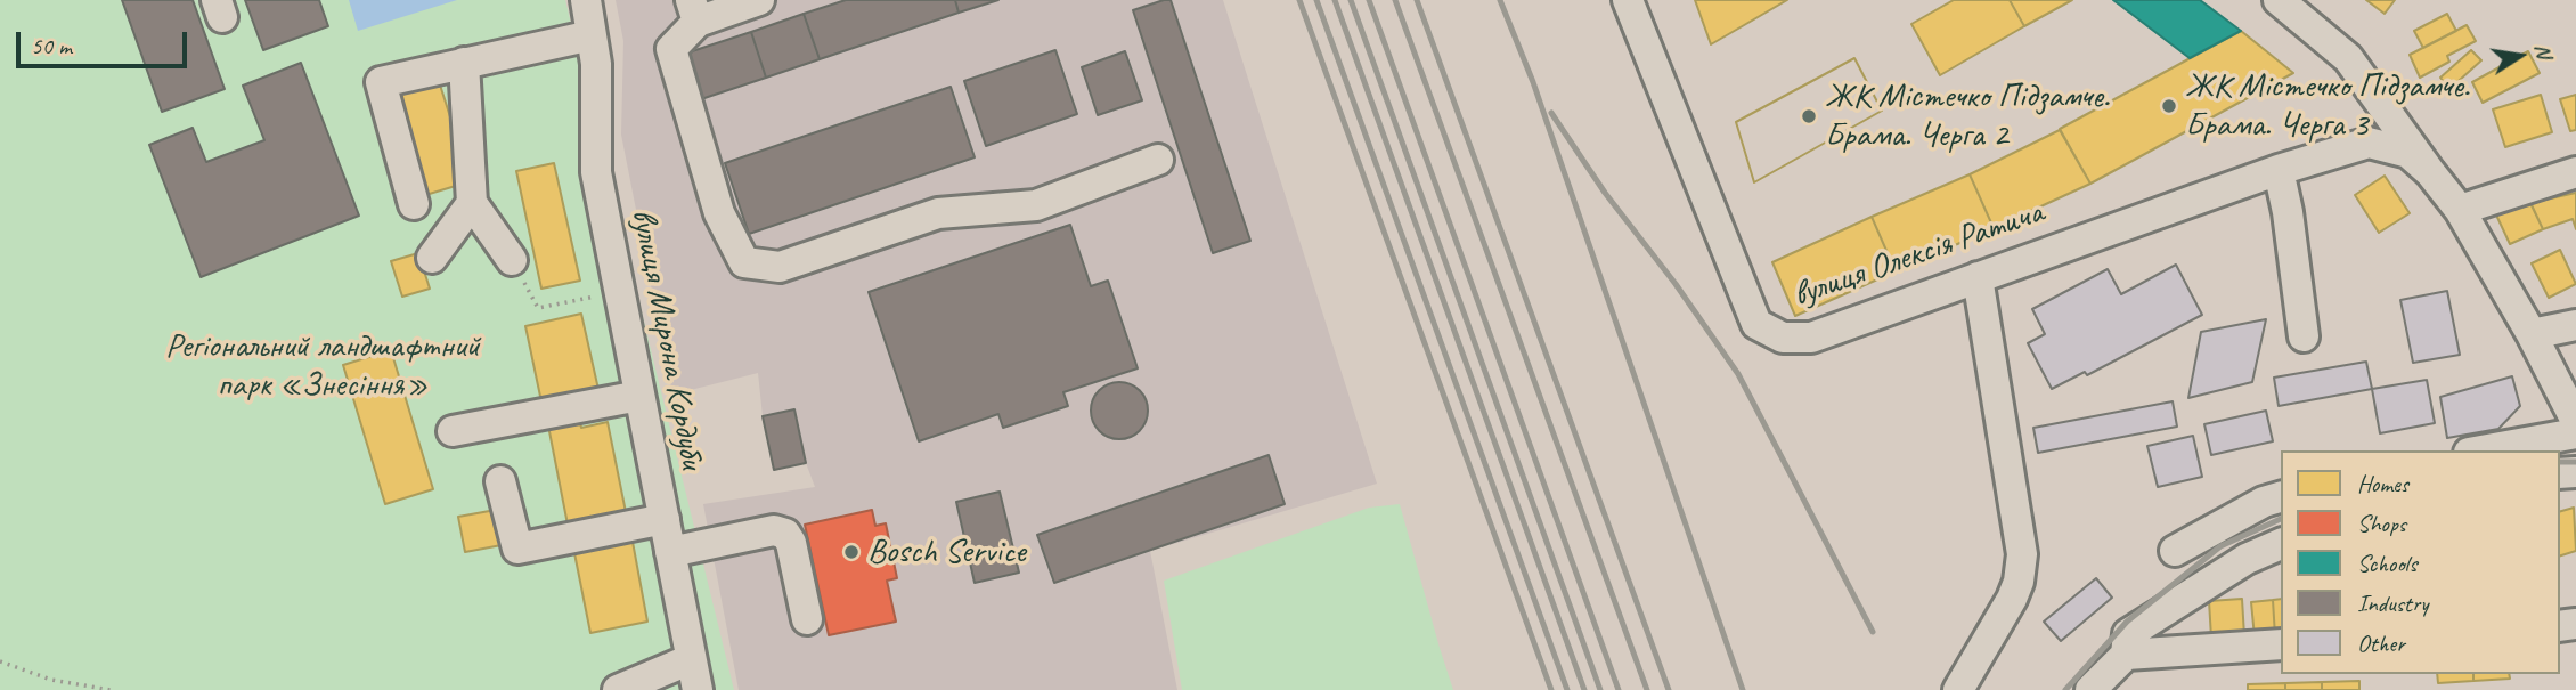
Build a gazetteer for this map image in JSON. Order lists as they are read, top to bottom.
{
  "streets": {
    "street": ["вулиця Олексія Ратича", "вулиця Мирона Кордуби"]
  },
  "parks": ["Регіональний ландшафтний парк «Знесіння»"],
  "places": ["ЖК Містечко Підзамче. Брама. Черга 3", "ЖК Містечко Підзамче. Брама. Черга 2", "Bosch Service"],
  "legend": [
    "Homes",
    "Shops",
    "Schools",
    "Industry",
    "Other"
  ],
  "scale_bar": "50 m",
  "north": "right"
}
